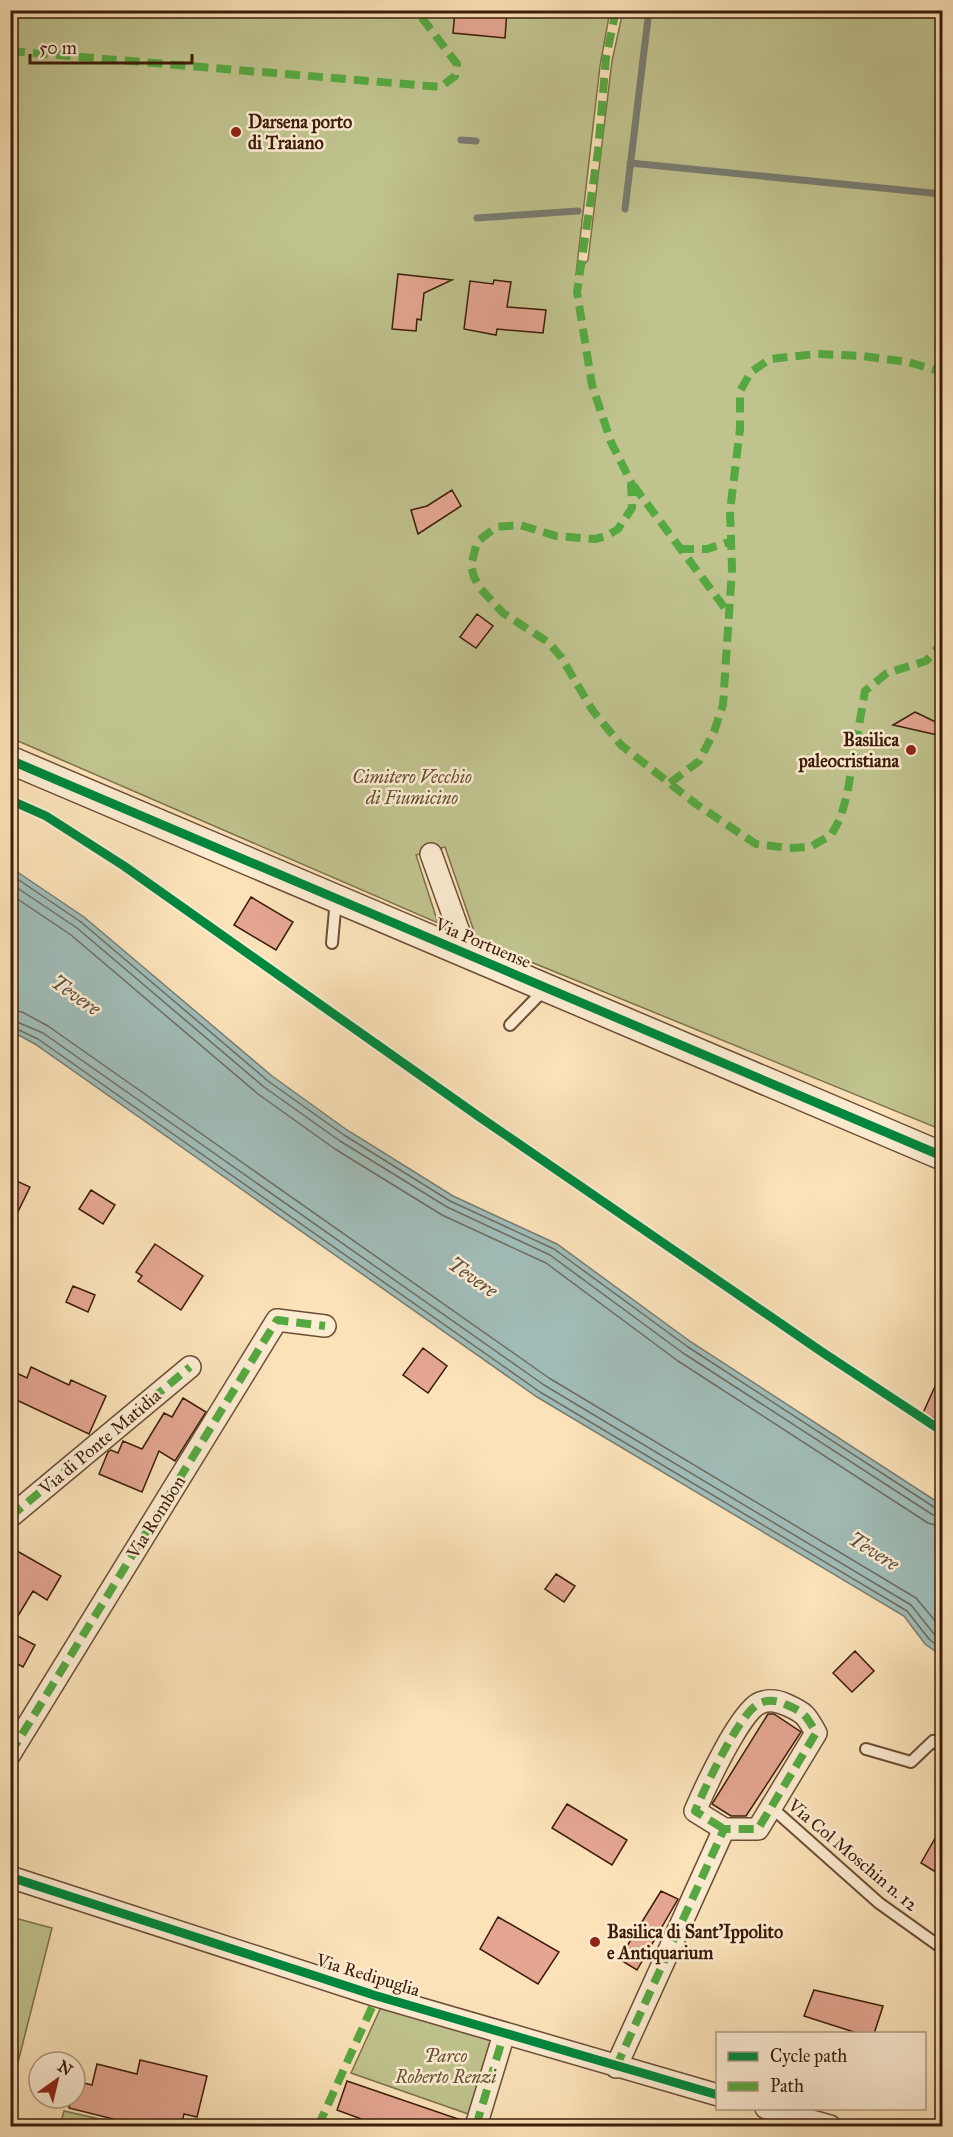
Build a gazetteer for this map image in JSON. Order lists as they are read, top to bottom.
{
  "streets": {
    "street": [
      "Via Portuense",
      "Via di Ponte Matidia",
      "Via Rombon",
      "Via Redipuglia"
    ],
    "lane": ["Via Col Moschin n. 12"]
  },
  "water": ["Tevere"],
  "parks": ["Cimitero Vecchio di Fiumicino", "Parco Roberto Renzi"],
  "places": ["Darsena porto di Traiano", "Basilica paleocristiana", "Basilica di Sant'Ippolito e Antiquarium"],
  "legend": ["Cycle path", "Path"],
  "scale_bar": "50 m",
  "north": "top right"
}
